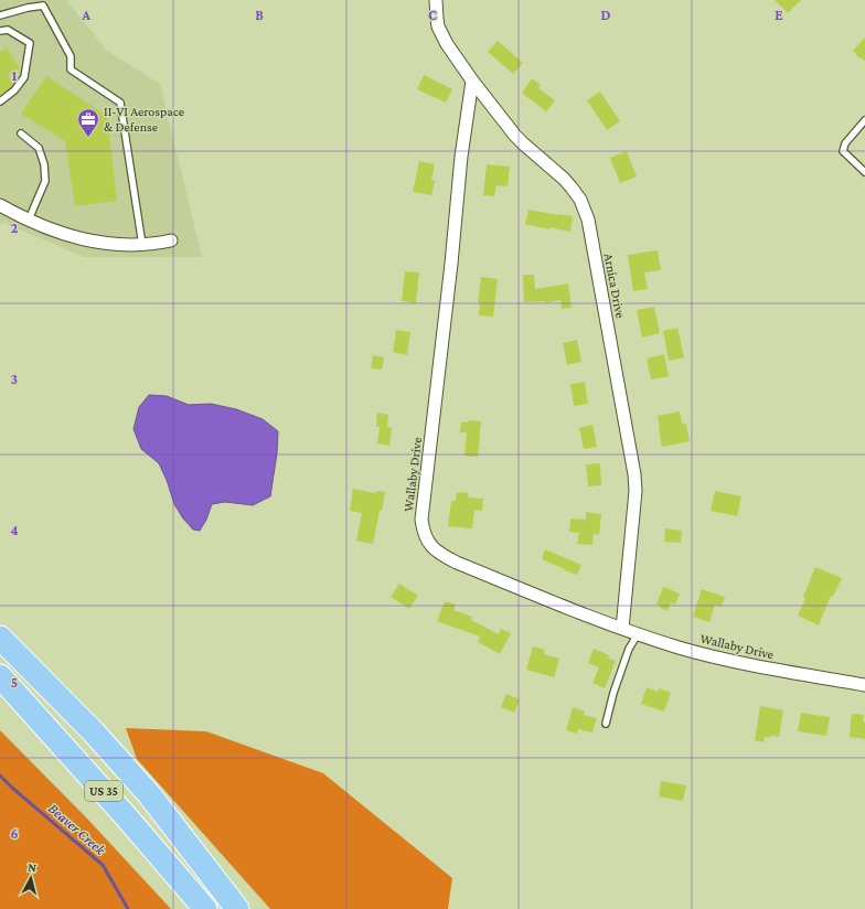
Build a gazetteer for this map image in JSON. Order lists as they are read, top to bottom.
{
  "streets": {
    "highway": ["US 35"],
    "street": ["Arnica Drive", "Wallaby Drive"]
  },
  "crossings": [
    ["Arnica Drive", "Wallaby Drive"]
  ],
  "water": ["Beaver Creek"],
  "places": {
    "office": ["II-VI Aerospace & Defense"]
  },
  "north": "top",
  "grid": {
    "columns": [
      "A",
      "B",
      "C",
      "D",
      "E"
    ],
    "rows": [
      "1",
      "2",
      "3",
      "4",
      "5",
      "6"
    ]
  }
}
